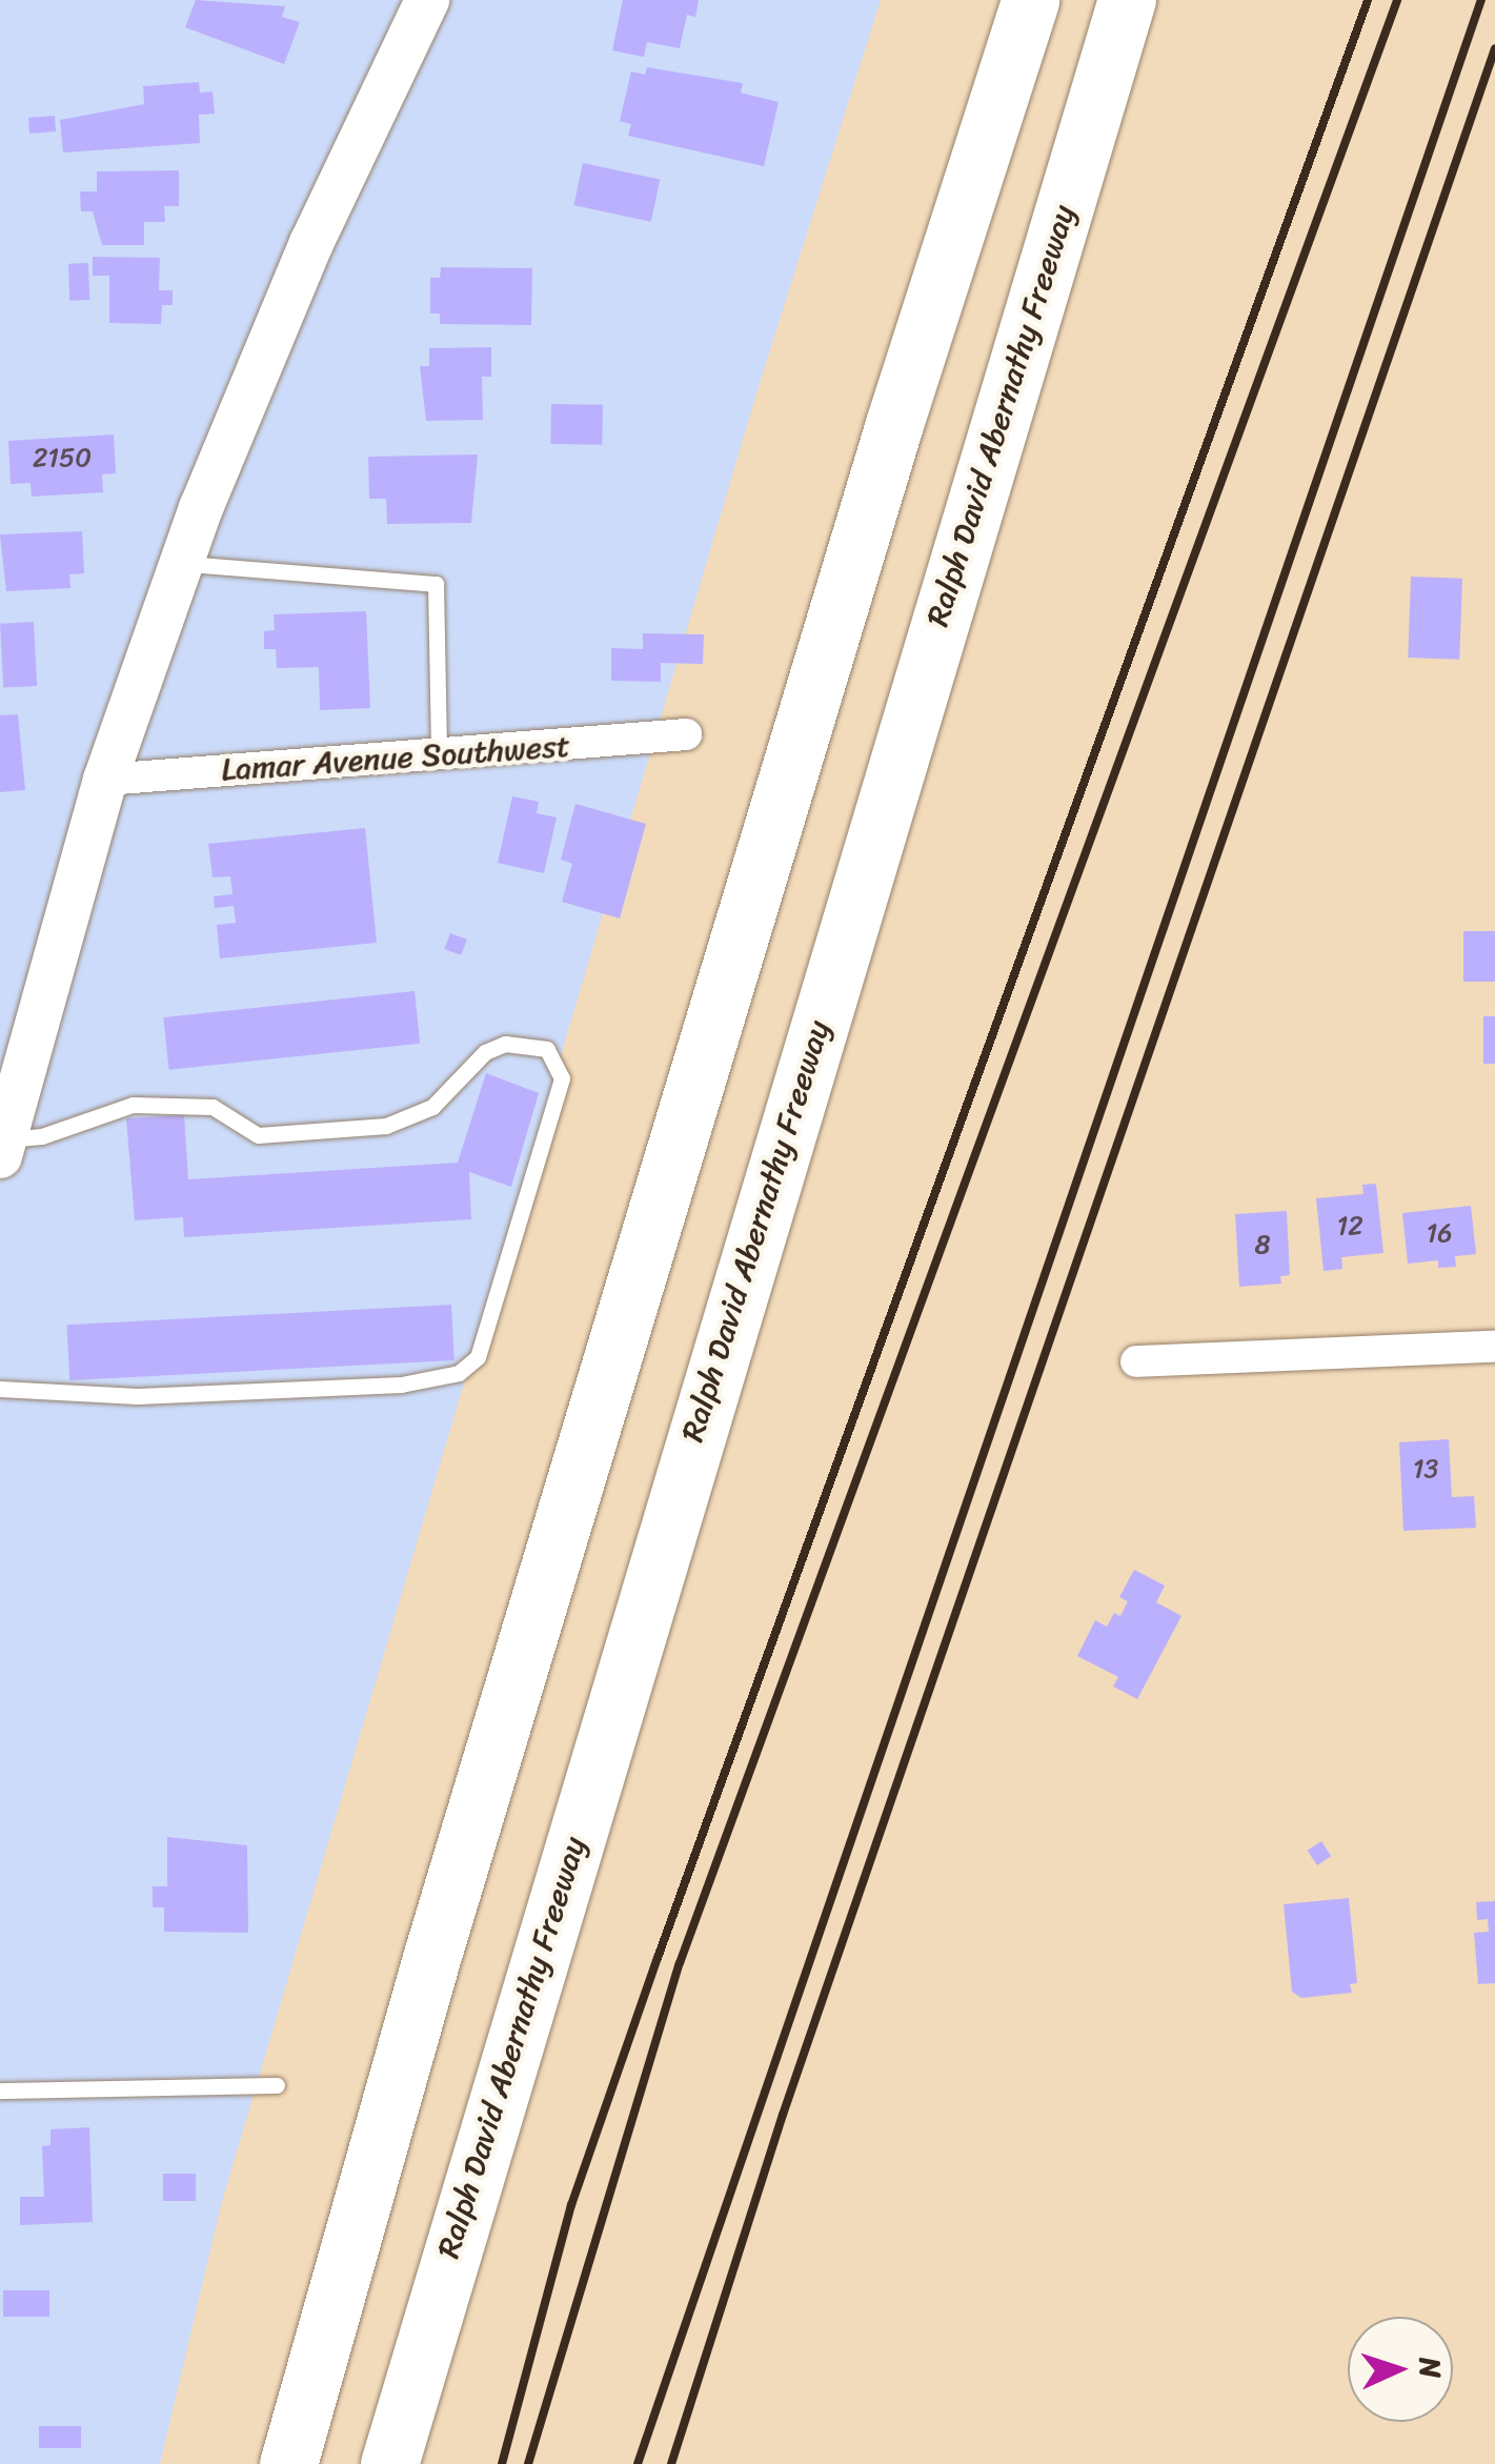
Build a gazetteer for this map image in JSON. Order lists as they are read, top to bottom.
{
  "streets": {
    "highway": ["Ralph David Abernathy Freeway"],
    "street": ["Lamar Avenue Southwest"]
  },
  "house_numbers": [
    "2150",
    "12",
    "16",
    "8",
    "13"
  ],
  "north": "right"
}
